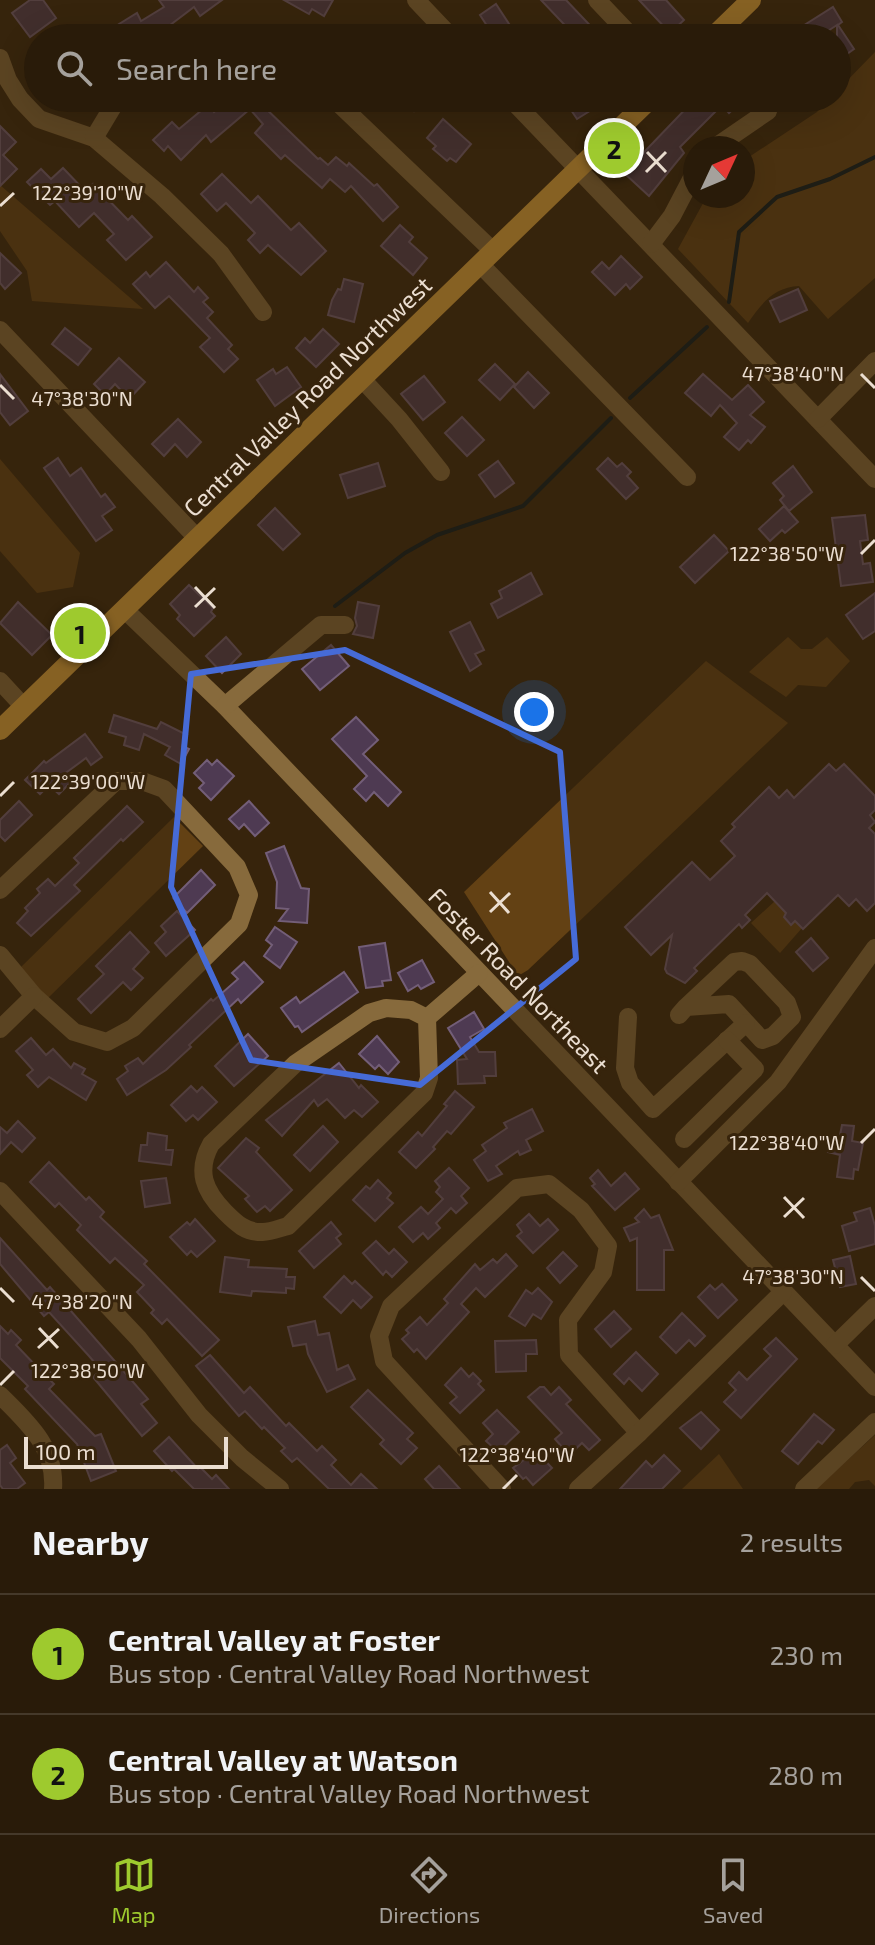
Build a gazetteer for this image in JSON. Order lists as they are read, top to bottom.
{
  "streets": {
    "main road": ["Central Valley Road Northwest"],
    "street": ["Foster Road Northeast"]
  },
  "crossings": [
    ["Central Valley Road Northwest", "Foster Road Northeast"]
  ],
  "scale_bar": "100 m",
  "north": "top right",
  "page": {
    "search": "Search here",
    "pins": ["2", "1"],
    "scale": "100 m",
    "heading": ["Nearby", "2 results"],
    "list": [
      {
        "mark": "1",
        "name": "Central Valley at Foster",
        "note": "Bus stop · Central Valley Road Northwest",
        "value": "230 m"
      },
      {
        "mark": "2",
        "name": "Central Valley at Watson",
        "note": "Bus stop · Central Valley Road Northwest",
        "value": "280 m"
      }
    ],
    "nav": ["Map", "Directions", "Saved"]
  },
  "coordinates": [
    "122°39'10\"W",
    "47°38'40\"N",
    "47°38'30\"N",
    "122°38'50\"W",
    "122°39'00\"W",
    "122°38'40\"W",
    "47°38'20\"N"
  ]
}
